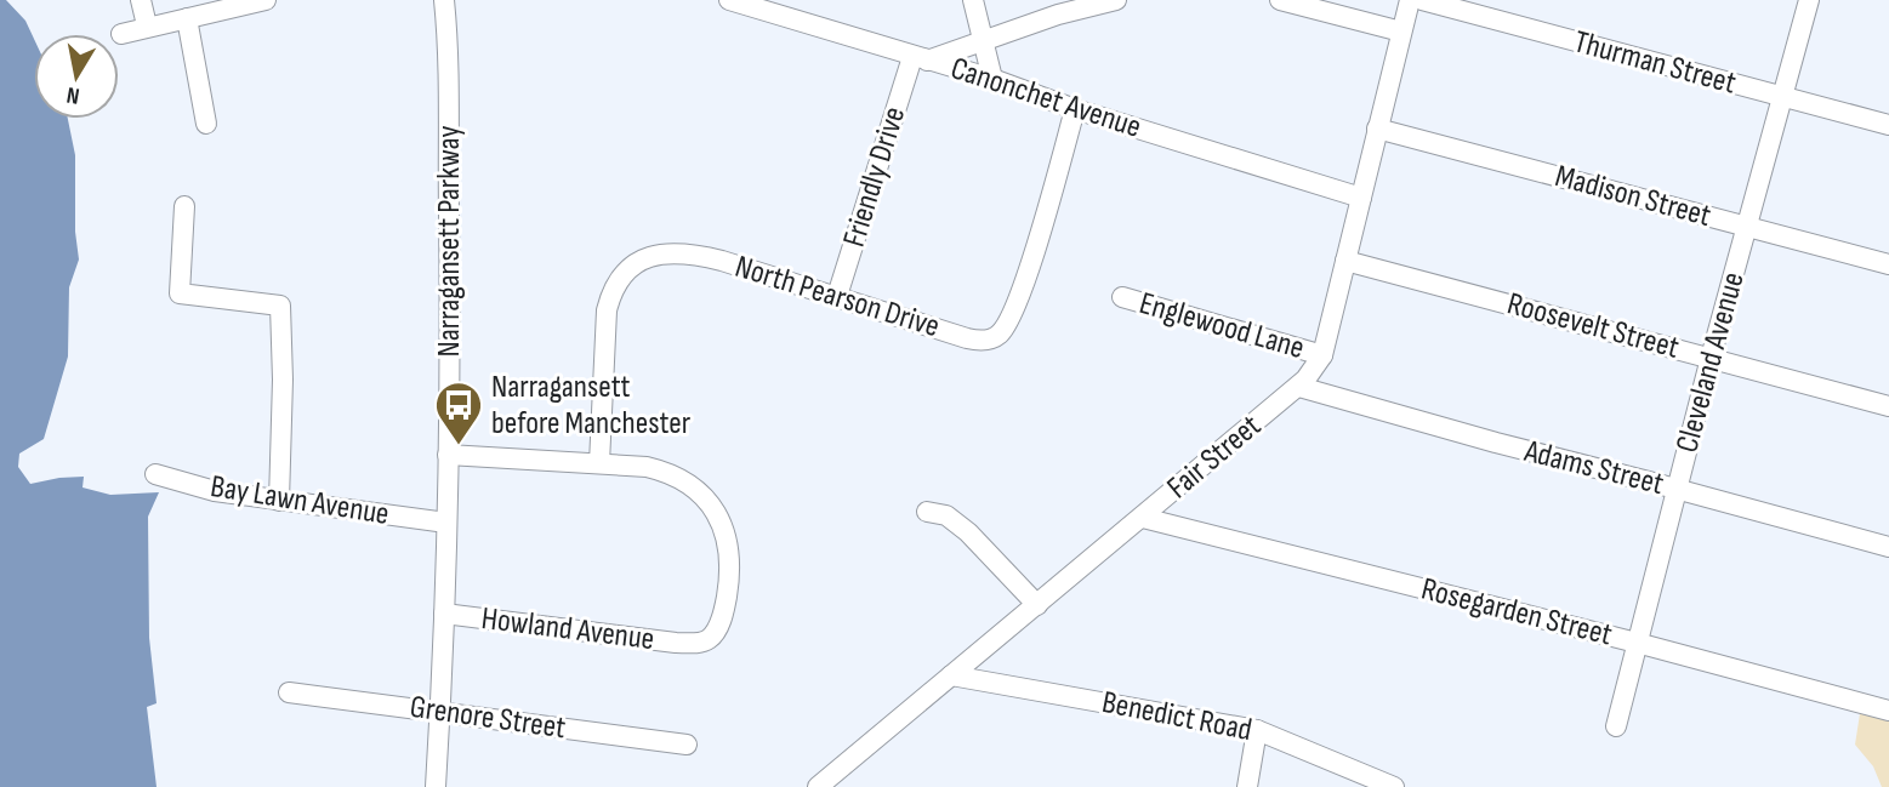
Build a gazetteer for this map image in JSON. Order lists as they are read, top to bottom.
{
  "streets": {
    "street": [
      "Thurman Street",
      "Canonchet Avenue",
      "Friendly Drive",
      "Madison Street",
      "Narragansett Parkway",
      "North Pearson Drive",
      "Englewood Lane",
      "Roosevelt Street",
      "Cleveland Avenue",
      "Fair Street",
      "Adams Street",
      "Bay Lawn Avenue",
      "Rosegarden Street",
      "Howland Avenue",
      "Benedict Road",
      "Grenore Street"
    ]
  },
  "crossings": [
    ["Thurman Street", "Cleveland Avenue"],
    ["Canonchet Avenue", "Friendly Drive"],
    ["Canonchet Avenue", "North Pearson Drive"],
    ["Canonchet Avenue", "Fair Street"],
    ["Friendly Drive", "North Pearson Drive"],
    ["Madison Street", "Cleveland Avenue"],
    ["Madison Street", "Fair Street"],
    ["Narragansett Parkway", "Bay Lawn Avenue"],
    ["Narragansett Parkway", "Howland Avenue"],
    ["Narragansett Parkway", "Grenore Street"],
    ["North Pearson Drive", "Howland Avenue"],
    ["Englewood Lane", "Fair Street"],
    ["Roosevelt Street", "Cleveland Avenue"],
    ["Roosevelt Street", "Fair Street"],
    ["Cleveland Avenue", "Adams Street"],
    ["Cleveland Avenue", "Rosegarden Street"],
    ["Fair Street", "Adams Street"],
    ["Fair Street", "Rosegarden Street"],
    ["Fair Street", "Benedict Road"]
  ],
  "places": {
    "bus stop": ["Narragansett before Manchester"]
  },
  "north": "bottom"
}
